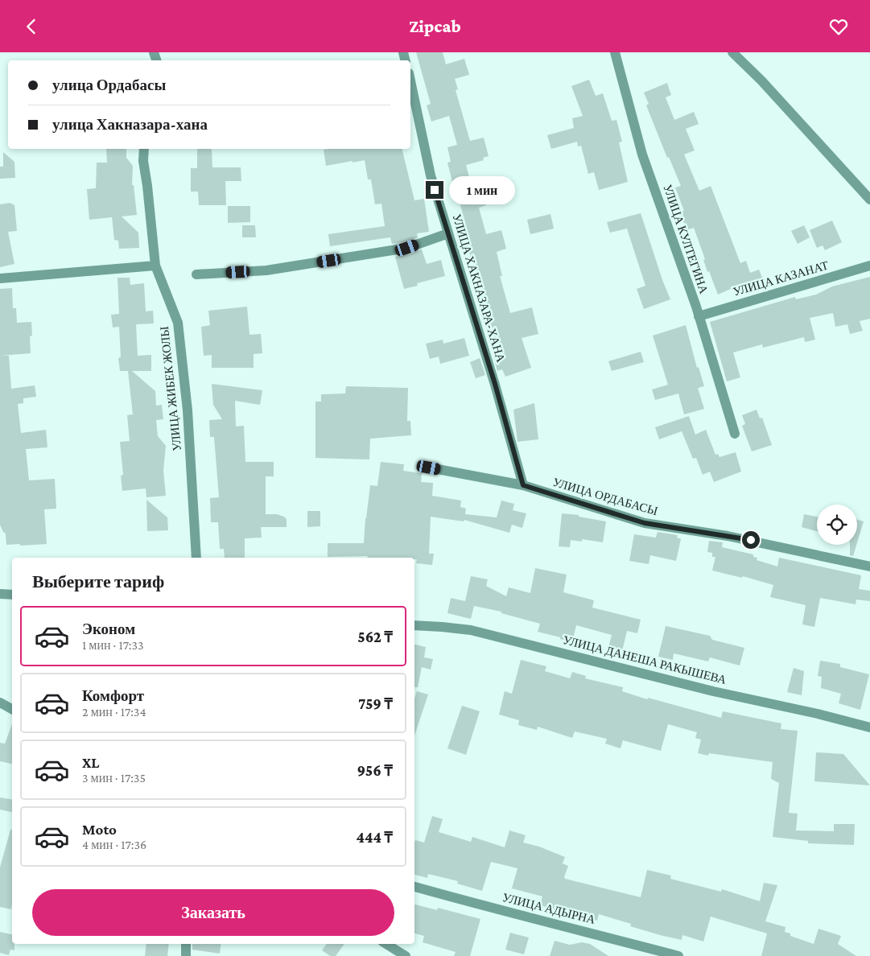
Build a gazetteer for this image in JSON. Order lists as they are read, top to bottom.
{
  "streets": {
    "street": [
      "УЛИЦА КУЛТЕГИНА",
      "УЛИЦА КАЗАНАТ",
      "УЛИЦА ХАКНАЗАРА-ХАНА",
      "УЛИЦА ЖИБЕК ЖОЛЫ",
      "УЛИЦА ОРДАБАСЫ",
      "УЛИЦА ДАНЕША РАКЫШЕВА",
      "УЛИЦА АДЫРНА"
    ]
  },
  "crossings": [
    ["УЛИЦА КУЛТЕГИНА", "УЛИЦА КАЗАНАТ"],
    ["УЛИЦА ХАКНАЗАРА-ХАНА", "УЛИЦА ОРДАБАСЫ"]
  ],
  "page": {
    "header": "Zipcab",
    "banner": ["улица Ордабасы", "улица Хакназара-хана"],
    "bubble": "1 мин",
    "heading": "Выберите тариф",
    "list": [
      {
        "name": "Эконом",
        "note": "1 мин · 17:33",
        "value": "562 ₸"
      },
      {
        "name": "Комфорт",
        "note": "2 мин · 17:34",
        "value": "759 ₸"
      },
      {
        "name": "XL",
        "note": "3 мин · 17:35",
        "value": "956 ₸"
      },
      {
        "name": "Moto",
        "note": "4 мин · 17:36",
        "value": "444 ₸"
      }
    ],
    "buttons": "Заказать"
  }
}
